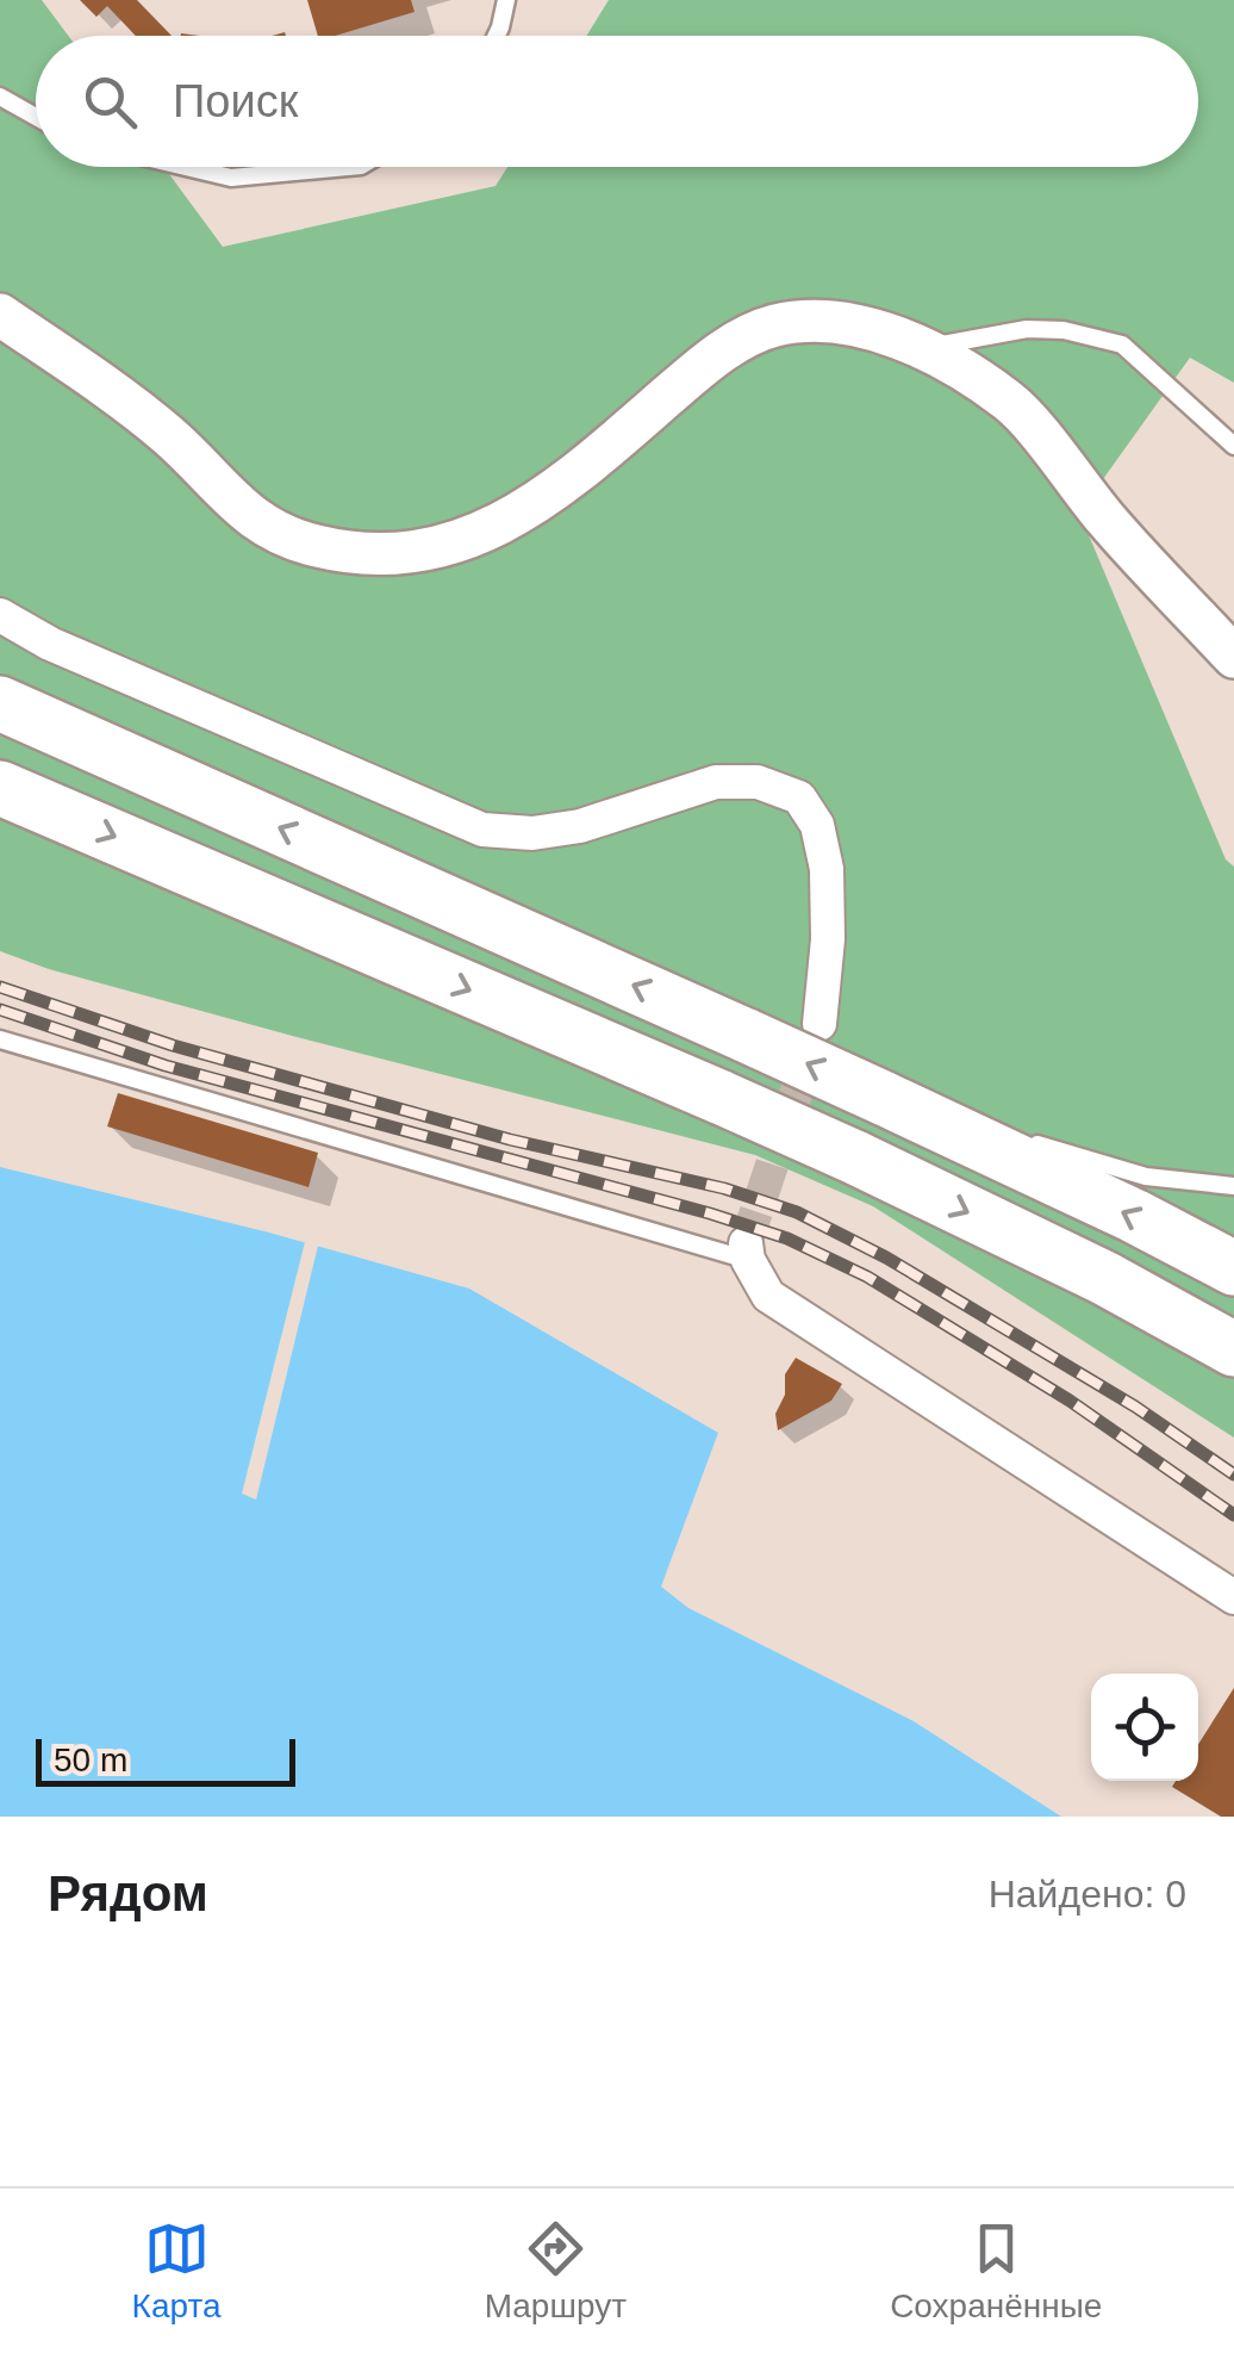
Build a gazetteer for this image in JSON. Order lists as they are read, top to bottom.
{
  "scale_bar": "50 m",
  "page": {
    "search": "Поиск",
    "scale": "50 m",
    "heading": ["Рядом", "Найдено: 0"],
    "nav": ["Карта", "Маршрут", "Сохранённые"]
  }
}
